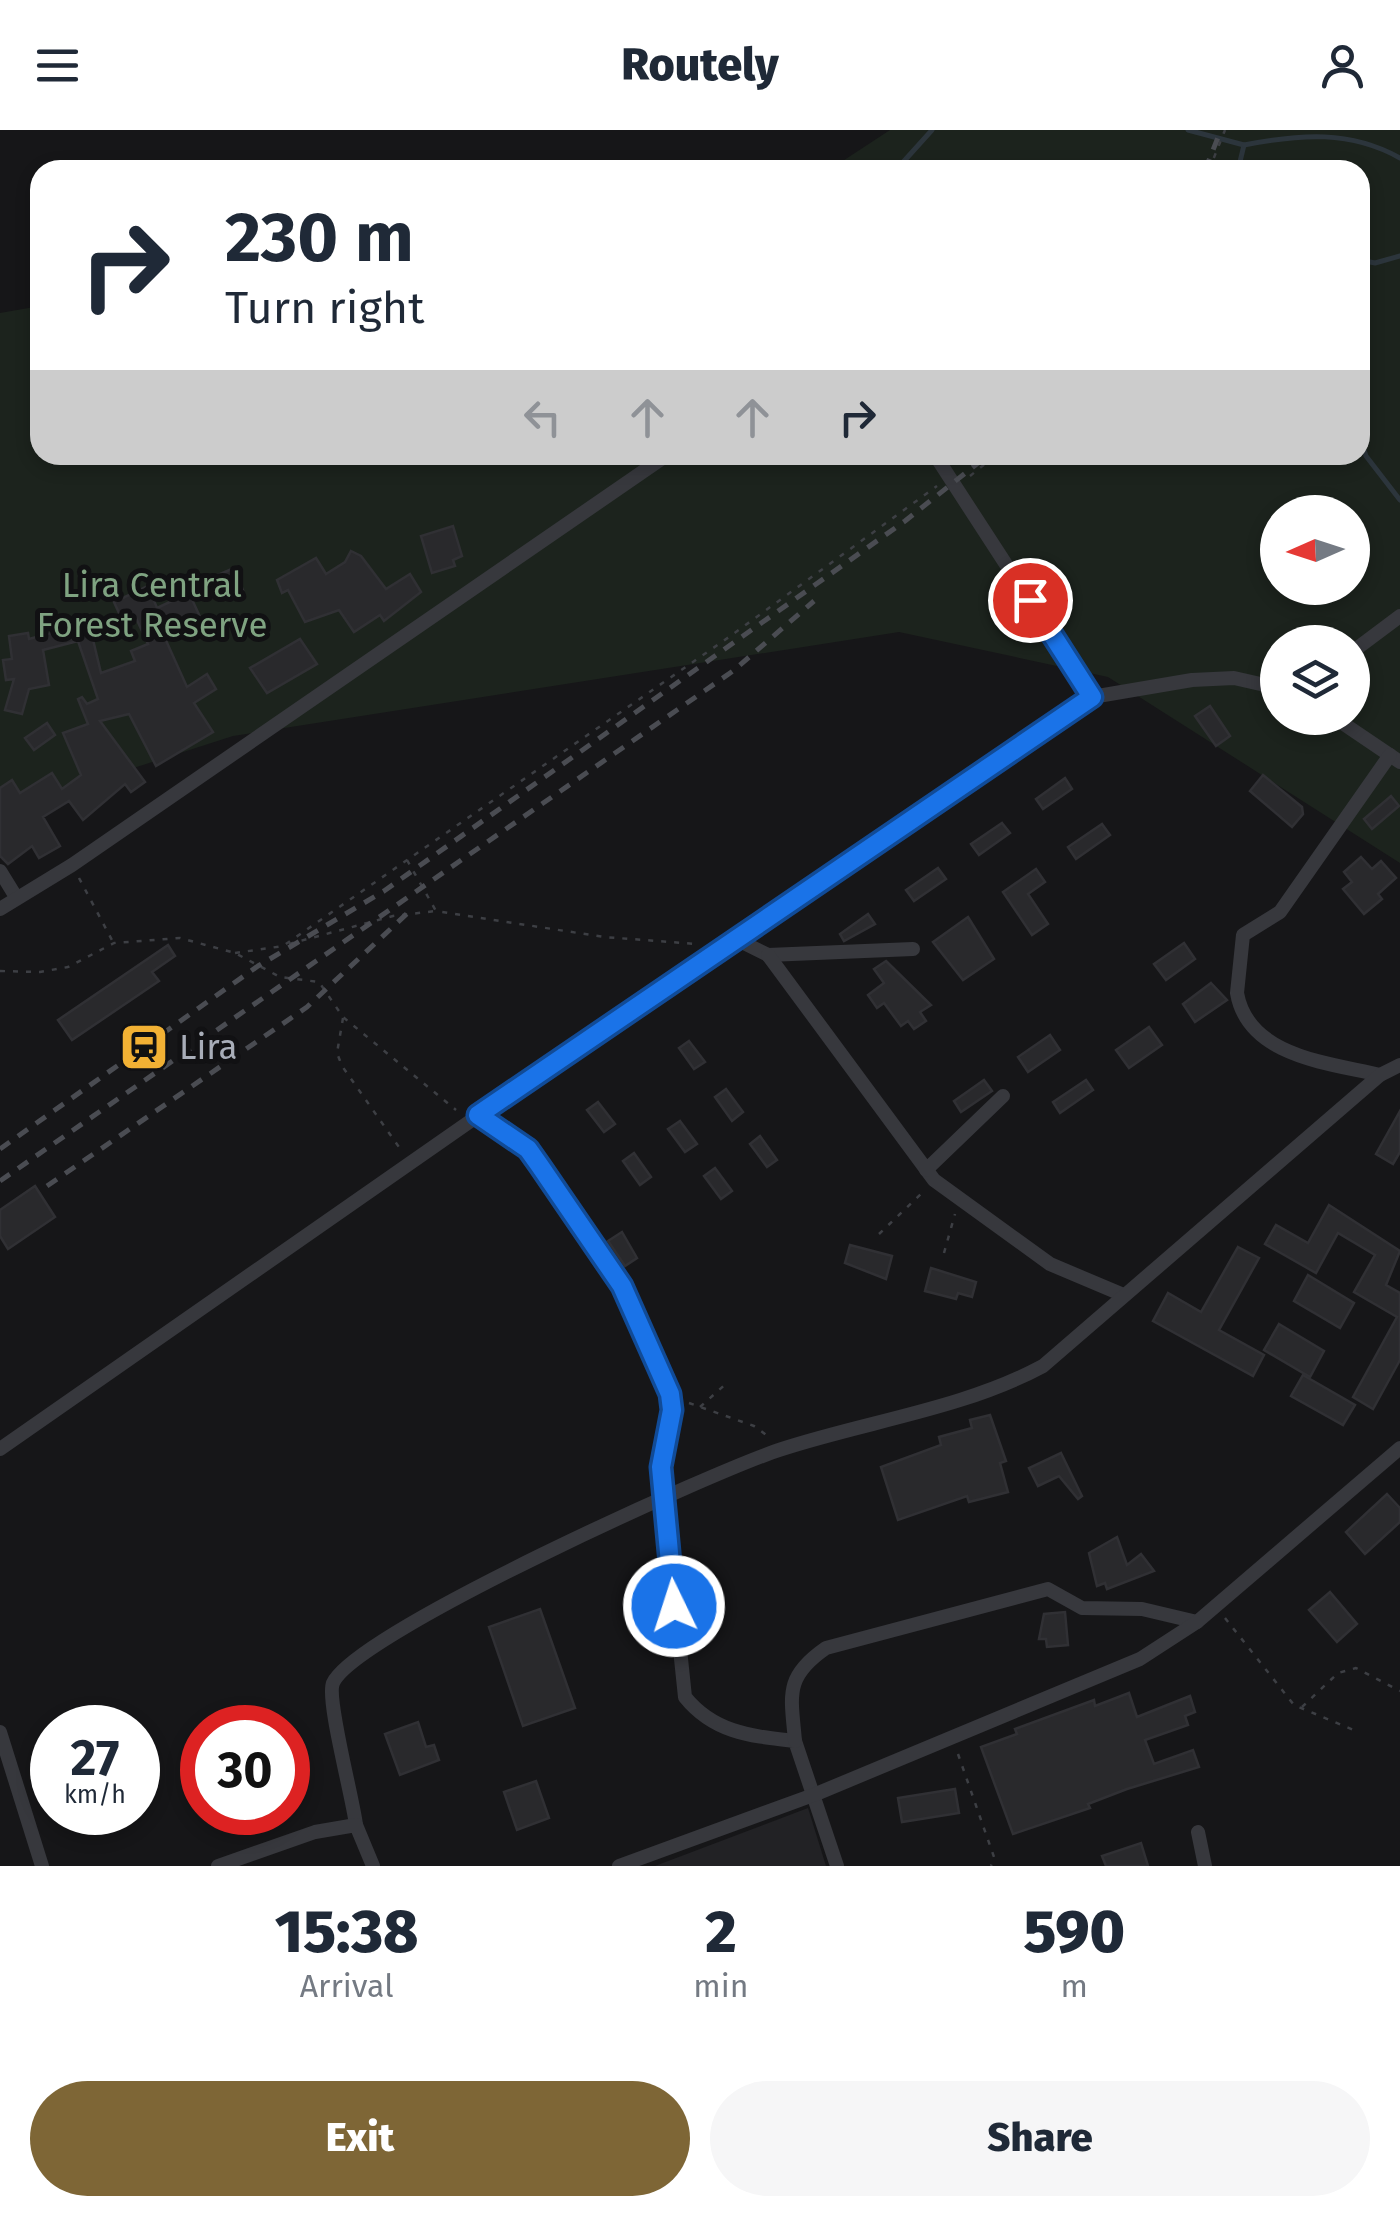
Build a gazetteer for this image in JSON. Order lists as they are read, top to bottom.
{
  "parks": ["Lira Central Forest Reserve"],
  "places": {
    "station": ["Lira"]
  },
  "north": "left",
  "page": {
    "header": "Routely",
    "turn": ["230 m", "Turn right"],
    "speed": "27 km/h",
    "limit": "30",
    "eta": [
      "15:38",
      "Arrival",
      "2",
      "min",
      "590",
      "m"
    ],
    "buttons": ["Exit", "Share"]
  }
}
